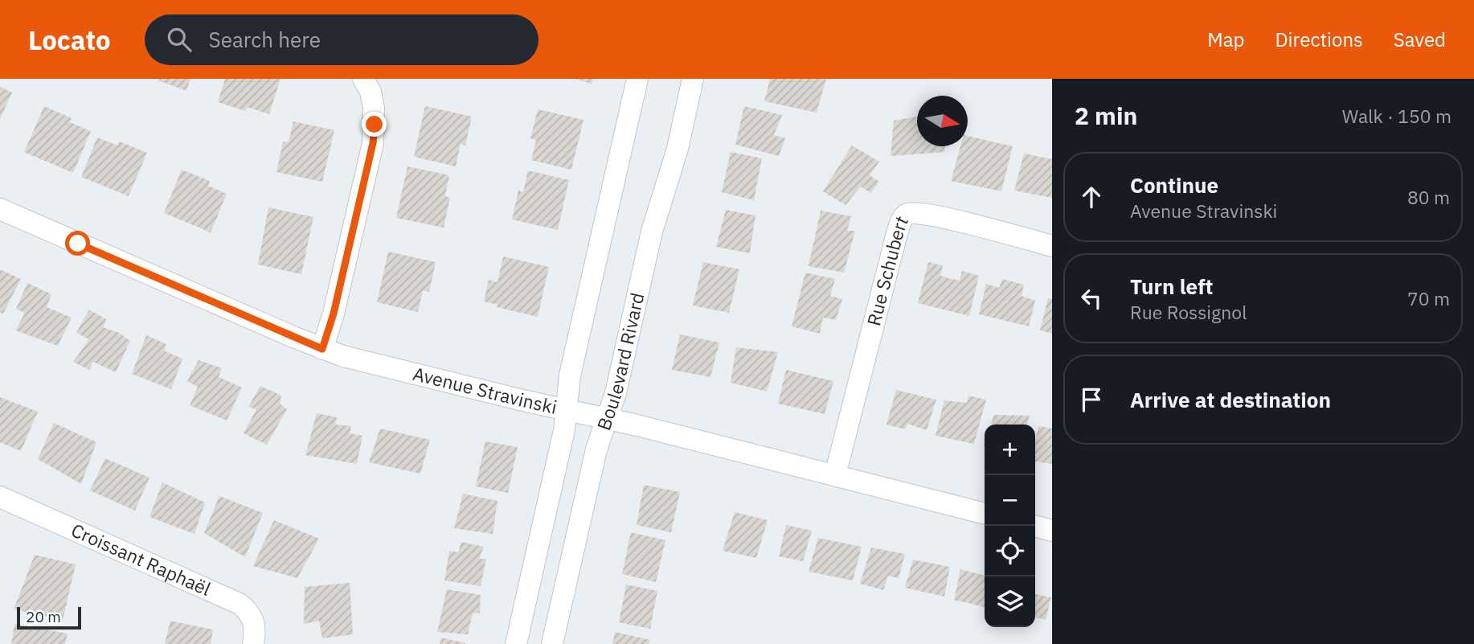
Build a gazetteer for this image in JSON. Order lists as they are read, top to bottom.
{
  "streets": {
    "street": [
      "Rue Schubert",
      "Boulevard Rivard",
      "Avenue Stravinski",
      "Croissant Raphaël"
    ]
  },
  "crossings": [
    ["Rue Schubert", "Avenue Stravinski"],
    ["Boulevard Rivard", "Avenue Stravinski"]
  ],
  "scale_bar": "20 m",
  "north": "right",
  "page": {
    "header": "Locato",
    "search": "Search here",
    "nav": ["Map", "Directions", "Saved"],
    "heading": ["2 min", "Walk · 150 m"],
    "list": [
      ["Continue", "Avenue Stravinski", "80 m"],
      ["Turn left", "Rue Rossignol", "70 m"],
      "Arrive at destination"
    ],
    "map_buttons": ["+", "−"],
    "scale": "20 m"
  }
}
